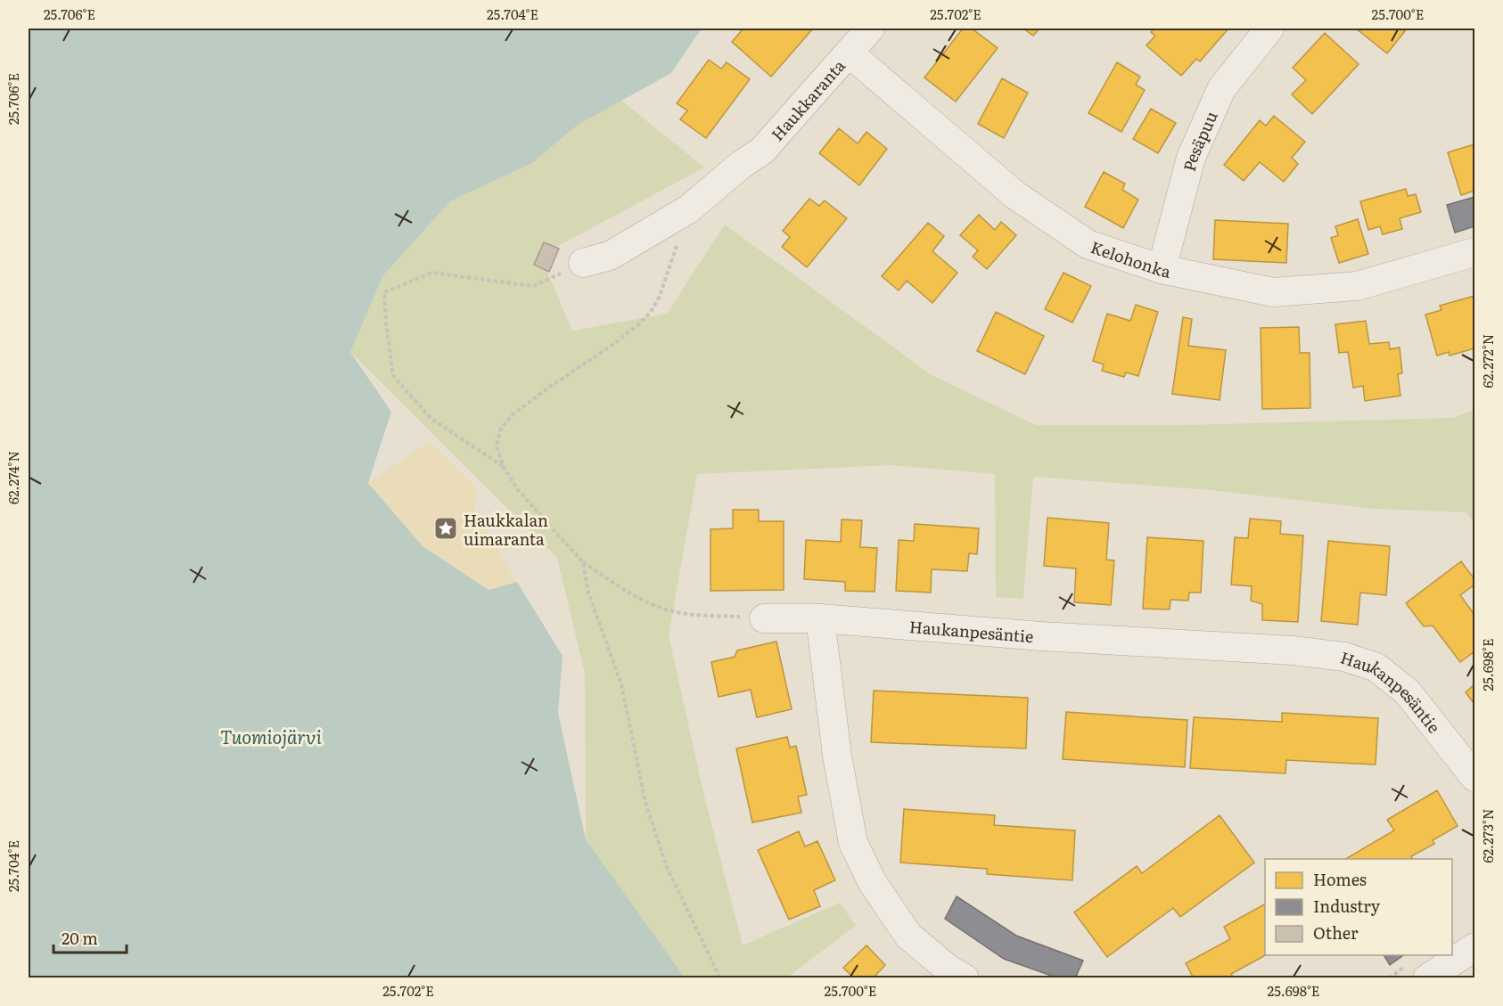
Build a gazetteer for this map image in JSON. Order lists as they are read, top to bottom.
{
  "streets": {
    "street": [
      "Haukkaranta",
      "Pesäpuu",
      "Kelohonka",
      "Haukanpesäntie"
    ]
  },
  "crossings": [
    ["Haukkaranta", "Kelohonka"],
    ["Pesäpuu", "Kelohonka"]
  ],
  "water": ["Tuomiojärvi"],
  "places": {
    "place": ["Haukkalan uimaranta"]
  },
  "legend": ["Homes", "Industry", "Other"],
  "scale_bar": "20 m",
  "coordinates": [
    "25.706°E",
    "25.704°E",
    "25.702°E",
    "25.700°E",
    "62.272°N",
    "62.274°N",
    "25.698°E",
    "62.273°N"
  ]
}
